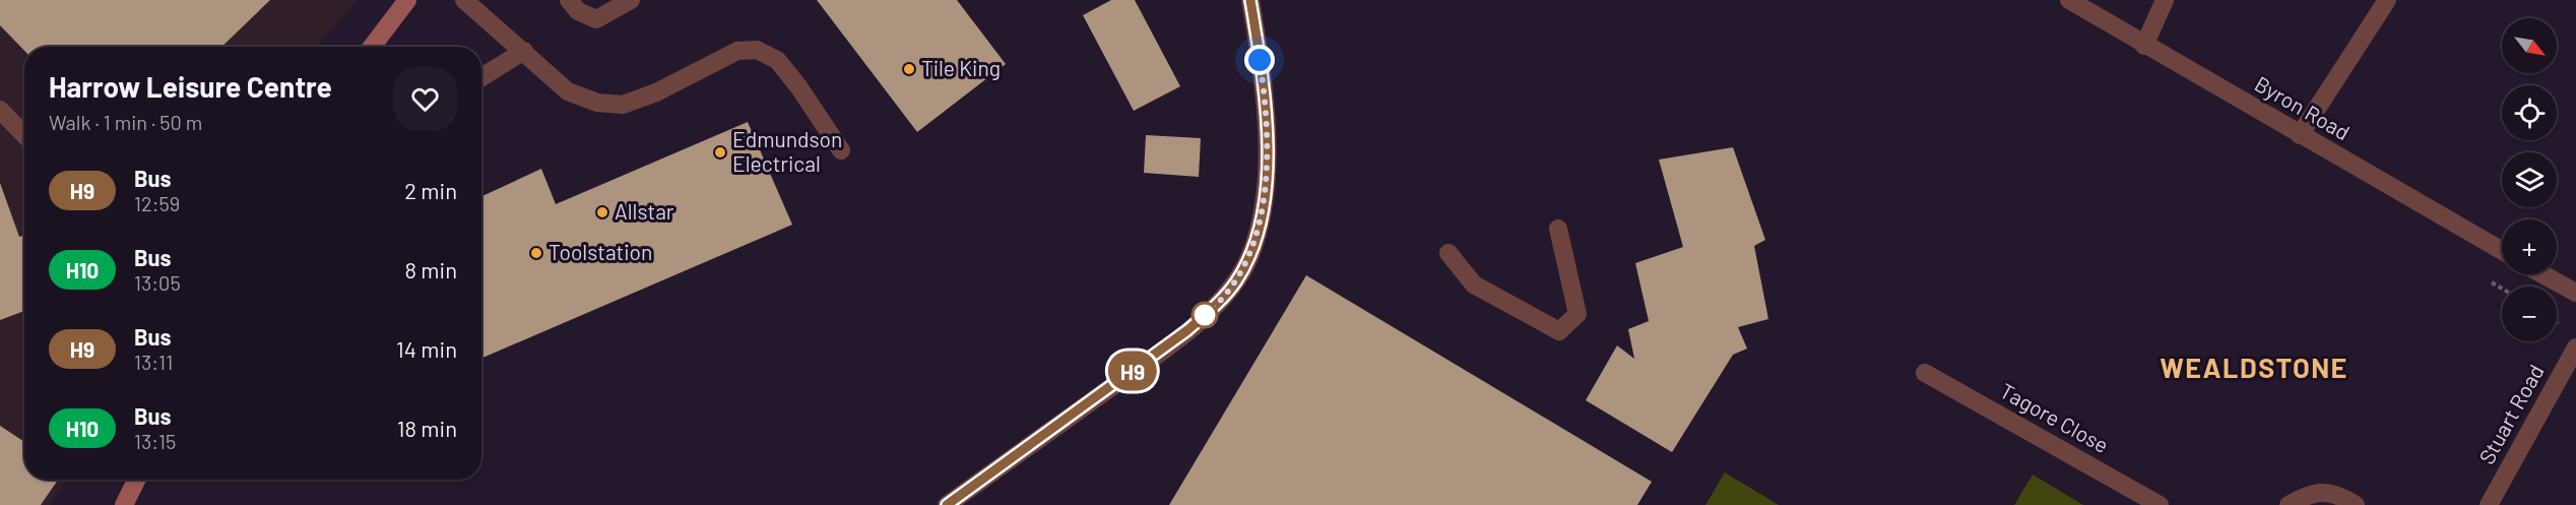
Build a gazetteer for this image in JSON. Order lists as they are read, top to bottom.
{
  "streets": {
    "street": ["Byron Road", "Stuart Road", "Tagore Close"]
  },
  "districts": ["WEALDSTONE"],
  "places": [
    "Tile King",
    "Edmundson Electrical",
    "Allstar",
    "Toolstation"
  ],
  "lines": ["bus line H9"],
  "north": "bottom right",
  "page": {
    "on_map": "H9",
    "map_buttons": ["+", "−"],
    "heading": ["Harrow Leisure Centre", "Walk · 1 min · 50 m"],
    "list": [
      {
        "mark": "H9",
        "name": "Bus",
        "note": "12:59",
        "value": "2 min"
      },
      {
        "mark": "H10",
        "name": "Bus",
        "note": "13:05",
        "value": "8 min"
      },
      {
        "mark": "H9",
        "name": "Bus",
        "note": "13:11",
        "value": "14 min"
      },
      {
        "mark": "H10",
        "name": "Bus",
        "note": "13:15",
        "value": "18 min"
      }
    ]
  }
}
